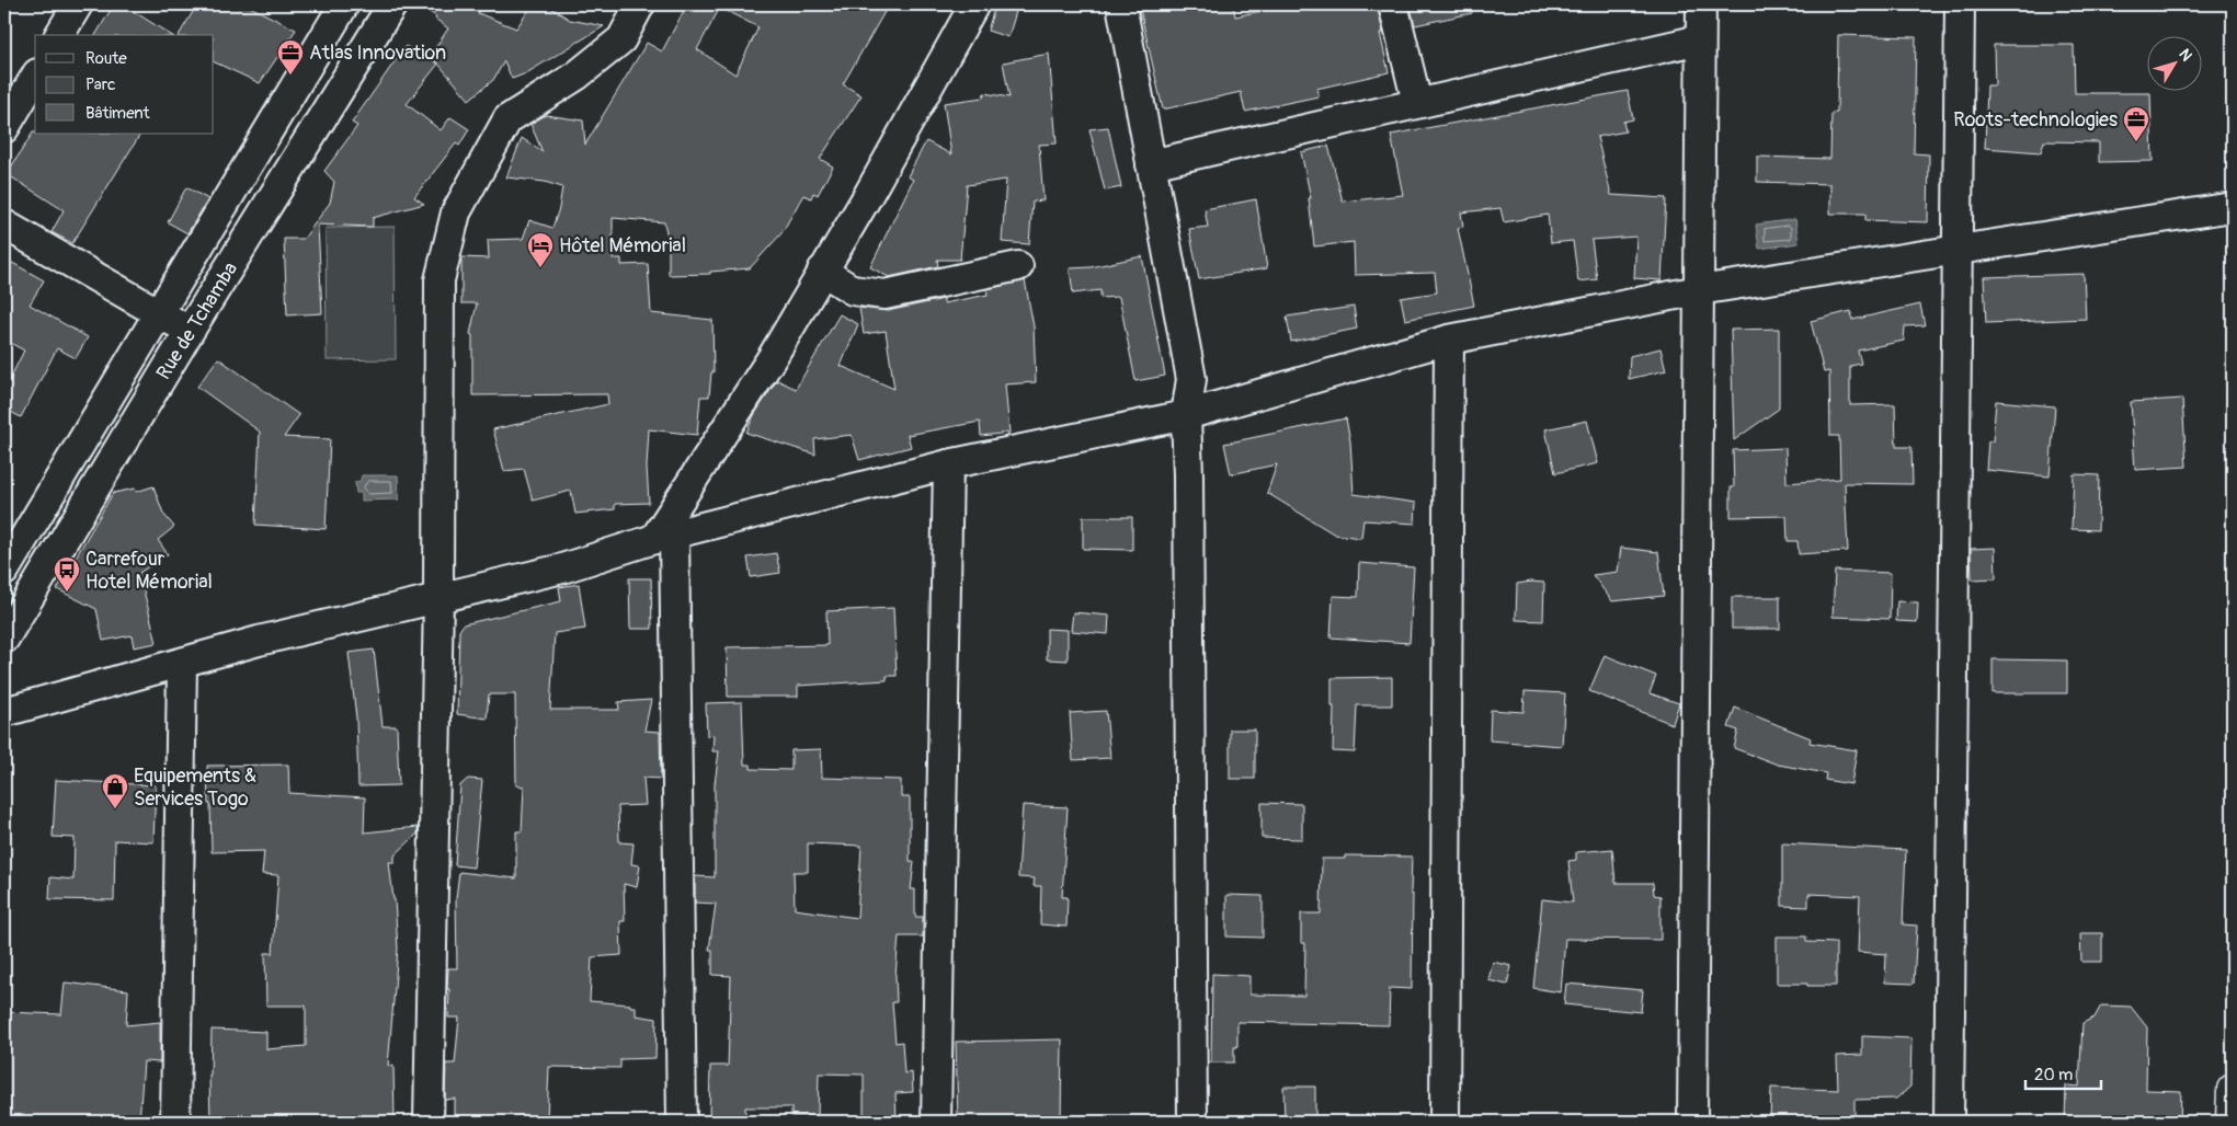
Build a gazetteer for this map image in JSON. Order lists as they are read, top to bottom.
{
  "streets": {
    "street": ["Rue de Tchamba"]
  },
  "places": {
    "office": ["Atlas Innovation", "Roots-technologies"],
    "hotel": ["Hôtel Mémorial"],
    "bus stop": ["Carrefour Hotel Mémorial"],
    "shop": ["Equipements & Services Togo"]
  },
  "legend": ["Route", "Parc", "Bâtiment"],
  "scale_bar": "20 m",
  "north": "top right"
}
